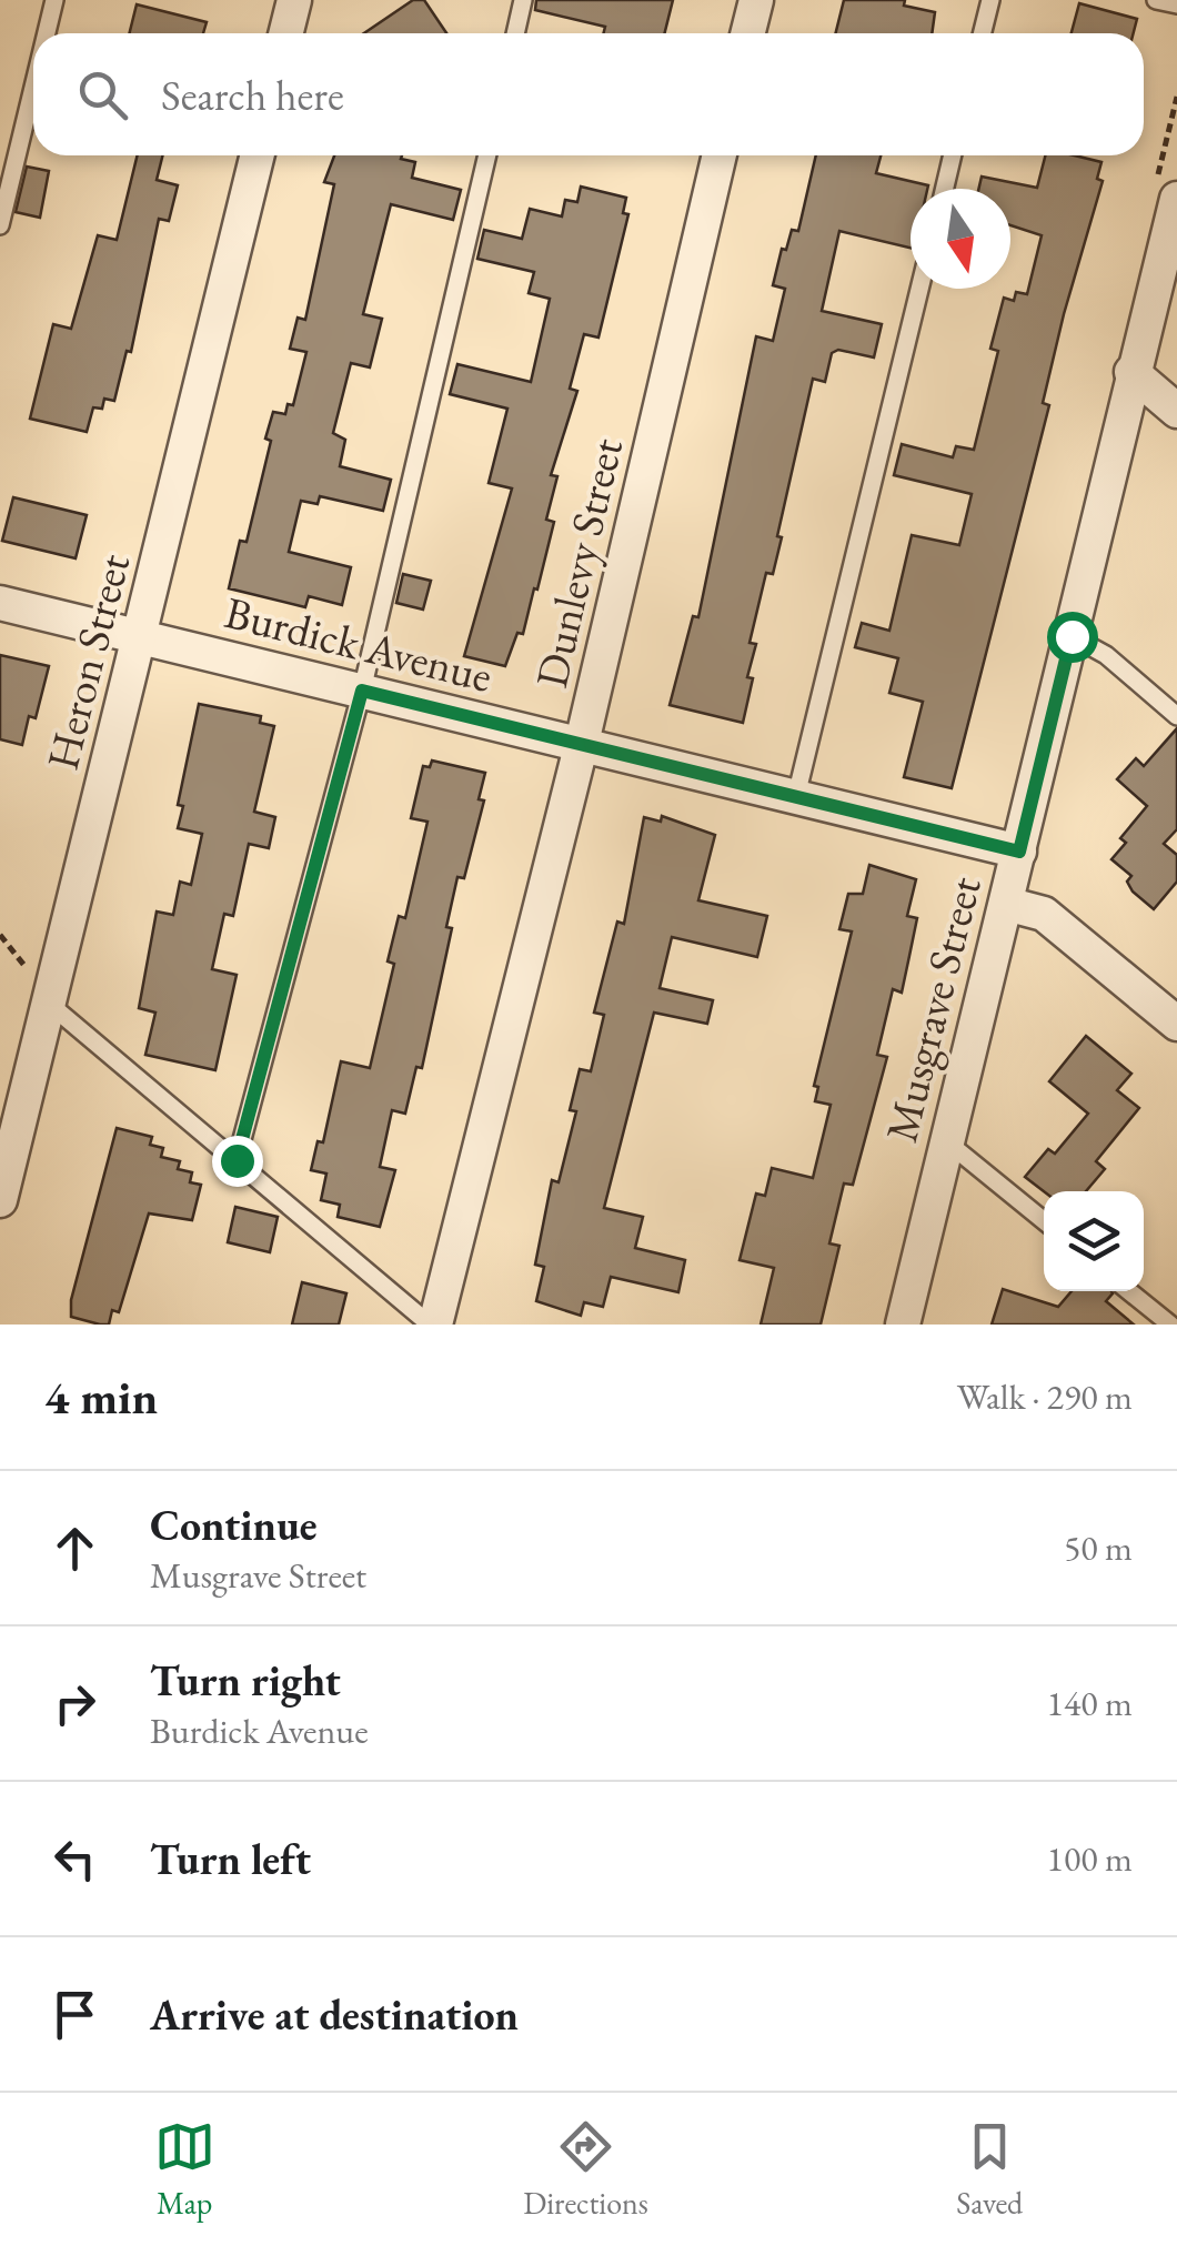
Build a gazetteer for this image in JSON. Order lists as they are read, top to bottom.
{
  "streets": {
    "street": [
      "Dunlevy Street",
      "Burdick Avenue",
      "Heron Street",
      "Musgrave Street"
    ]
  },
  "crossings": [
    ["Dunlevy Street", "Burdick Avenue"],
    ["Burdick Avenue", "Heron Street"],
    ["Burdick Avenue", "Musgrave Street"]
  ],
  "north": "bottom",
  "page": {
    "search": "Search here",
    "heading": ["4 min", "Walk · 290 m"],
    "list": [
      ["Continue", "Musgrave Street", "50 m"],
      ["Turn right", "Burdick Avenue", "140 m"],
      ["Turn left", "100 m"],
      "Arrive at destination"
    ],
    "nav": ["Map", "Directions", "Saved"]
  }
}
